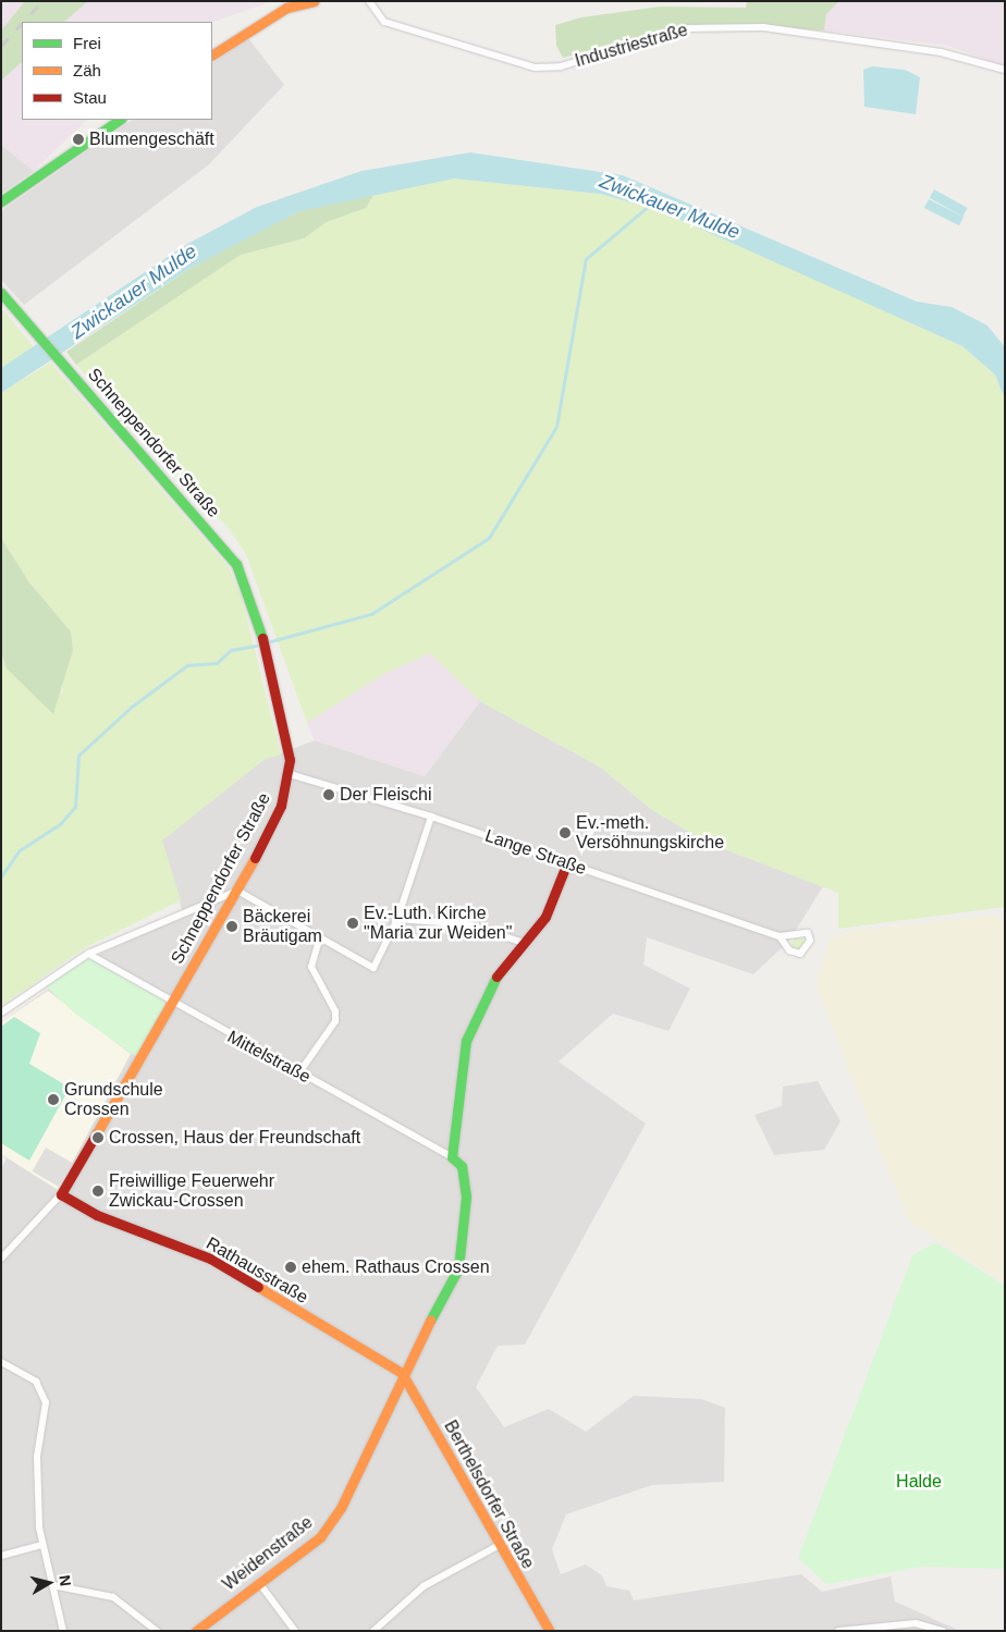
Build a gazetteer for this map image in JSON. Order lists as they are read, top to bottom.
{
  "streets": {
    "street": [
      "Industriestraße",
      "Schneppendorfer Straße",
      "Lange Straße",
      "Mittelstraße",
      "Rathausstraße",
      "Berthelsdorfer Straße",
      "Weidenstraße"
    ]
  },
  "crossings": [
    ["Schneppendorfer Straße", "Lange Straße"],
    ["Schneppendorfer Straße", "Mittelstraße"],
    ["Schneppendorfer Straße", "Rathausstraße"],
    ["Mittelstraße", "Weidenstraße"],
    ["Rathausstraße", "Berthelsdorfer Straße"],
    ["Rathausstraße", "Weidenstraße"],
    ["Berthelsdorfer Straße", "Weidenstraße"]
  ],
  "water": ["Zwickauer Mulde"],
  "parks": ["Halde"],
  "places": [
    "Blumengeschäft",
    "Der Fleischi",
    "Ev.-meth. Versöhnungskirche",
    "Ev.-Luth. Kirche \"Maria zur Weiden\"",
    "Bäckerei Bräutigam",
    "Grundschule Crossen",
    "Crossen, Haus der Freundschaft",
    "Freiwillige Feuerwehr Zwickau-Crossen",
    "ehem. Rathaus Crossen"
  ],
  "legend": ["Frei", "Zäh", "Stau"],
  "north": "right"
}
